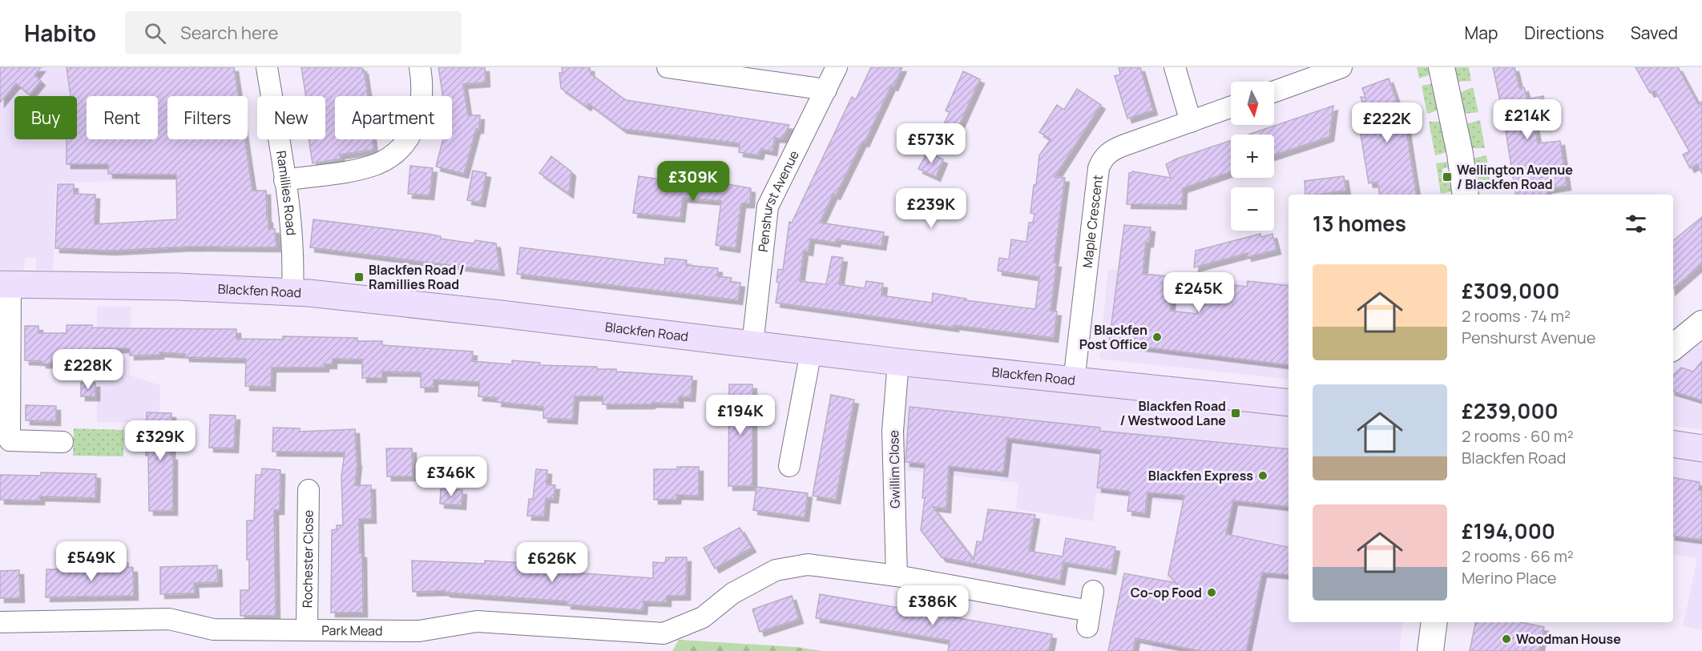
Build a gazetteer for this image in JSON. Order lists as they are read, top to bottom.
{
  "streets": {
    "main road": ["Blackfen Road"],
    "street": [
      "Ramillies Road",
      "Penshurst Avenue",
      "Maple Crescent",
      "Gwillim Close",
      "Rochester Close",
      "Park Mead"
    ]
  },
  "crossings": [
    ["Ramillies Road", "Blackfen Road"],
    ["Penshurst Avenue", "Blackfen Road"],
    ["Maple Crescent", "Blackfen Road"],
    ["Blackfen Road", "Gwillim Close"],
    ["Gwillim Close", "Park Mead"],
    ["Rochester Close", "Park Mead"]
  ],
  "places": {
    "transit": ["Wellington Avenue / Blackfen Road", "Blackfen Road / Ramillies Road", "Blackfen Road / Westwood Lane"],
    "other": [
      "Blackfen Post Office",
      "Blackfen Express",
      "Co-op Food",
      "Woodman House"
    ]
  },
  "north": "bottom",
  "page": {
    "header": "Habito",
    "search": "Search here",
    "nav": ["Map", "Directions", "Saved"],
    "map_buttons": ["+", "−"],
    "chip": [
      "Buy",
      "Rent",
      "Filters",
      "New",
      "Apartment"
    ],
    "price": [
      "£214K",
      "£222K",
      "£573K",
      "£309K",
      "£239K",
      "£245K",
      "£228K",
      "£194K",
      "£329K",
      "£346K",
      "£549K",
      "£626K",
      "£386K"
    ],
    "heading": "13 homes",
    "list": [
      {
        "name": "£309,000",
        "note": "2 rooms · 74 m² · Penshurst Avenue"
      },
      {
        "name": "£239,000",
        "note": "2 rooms · 60 m² · Blackfen Road"
      },
      {
        "name": "£194,000",
        "note": "2 rooms · 66 m² · Merino Place"
      }
    ]
  }
}
